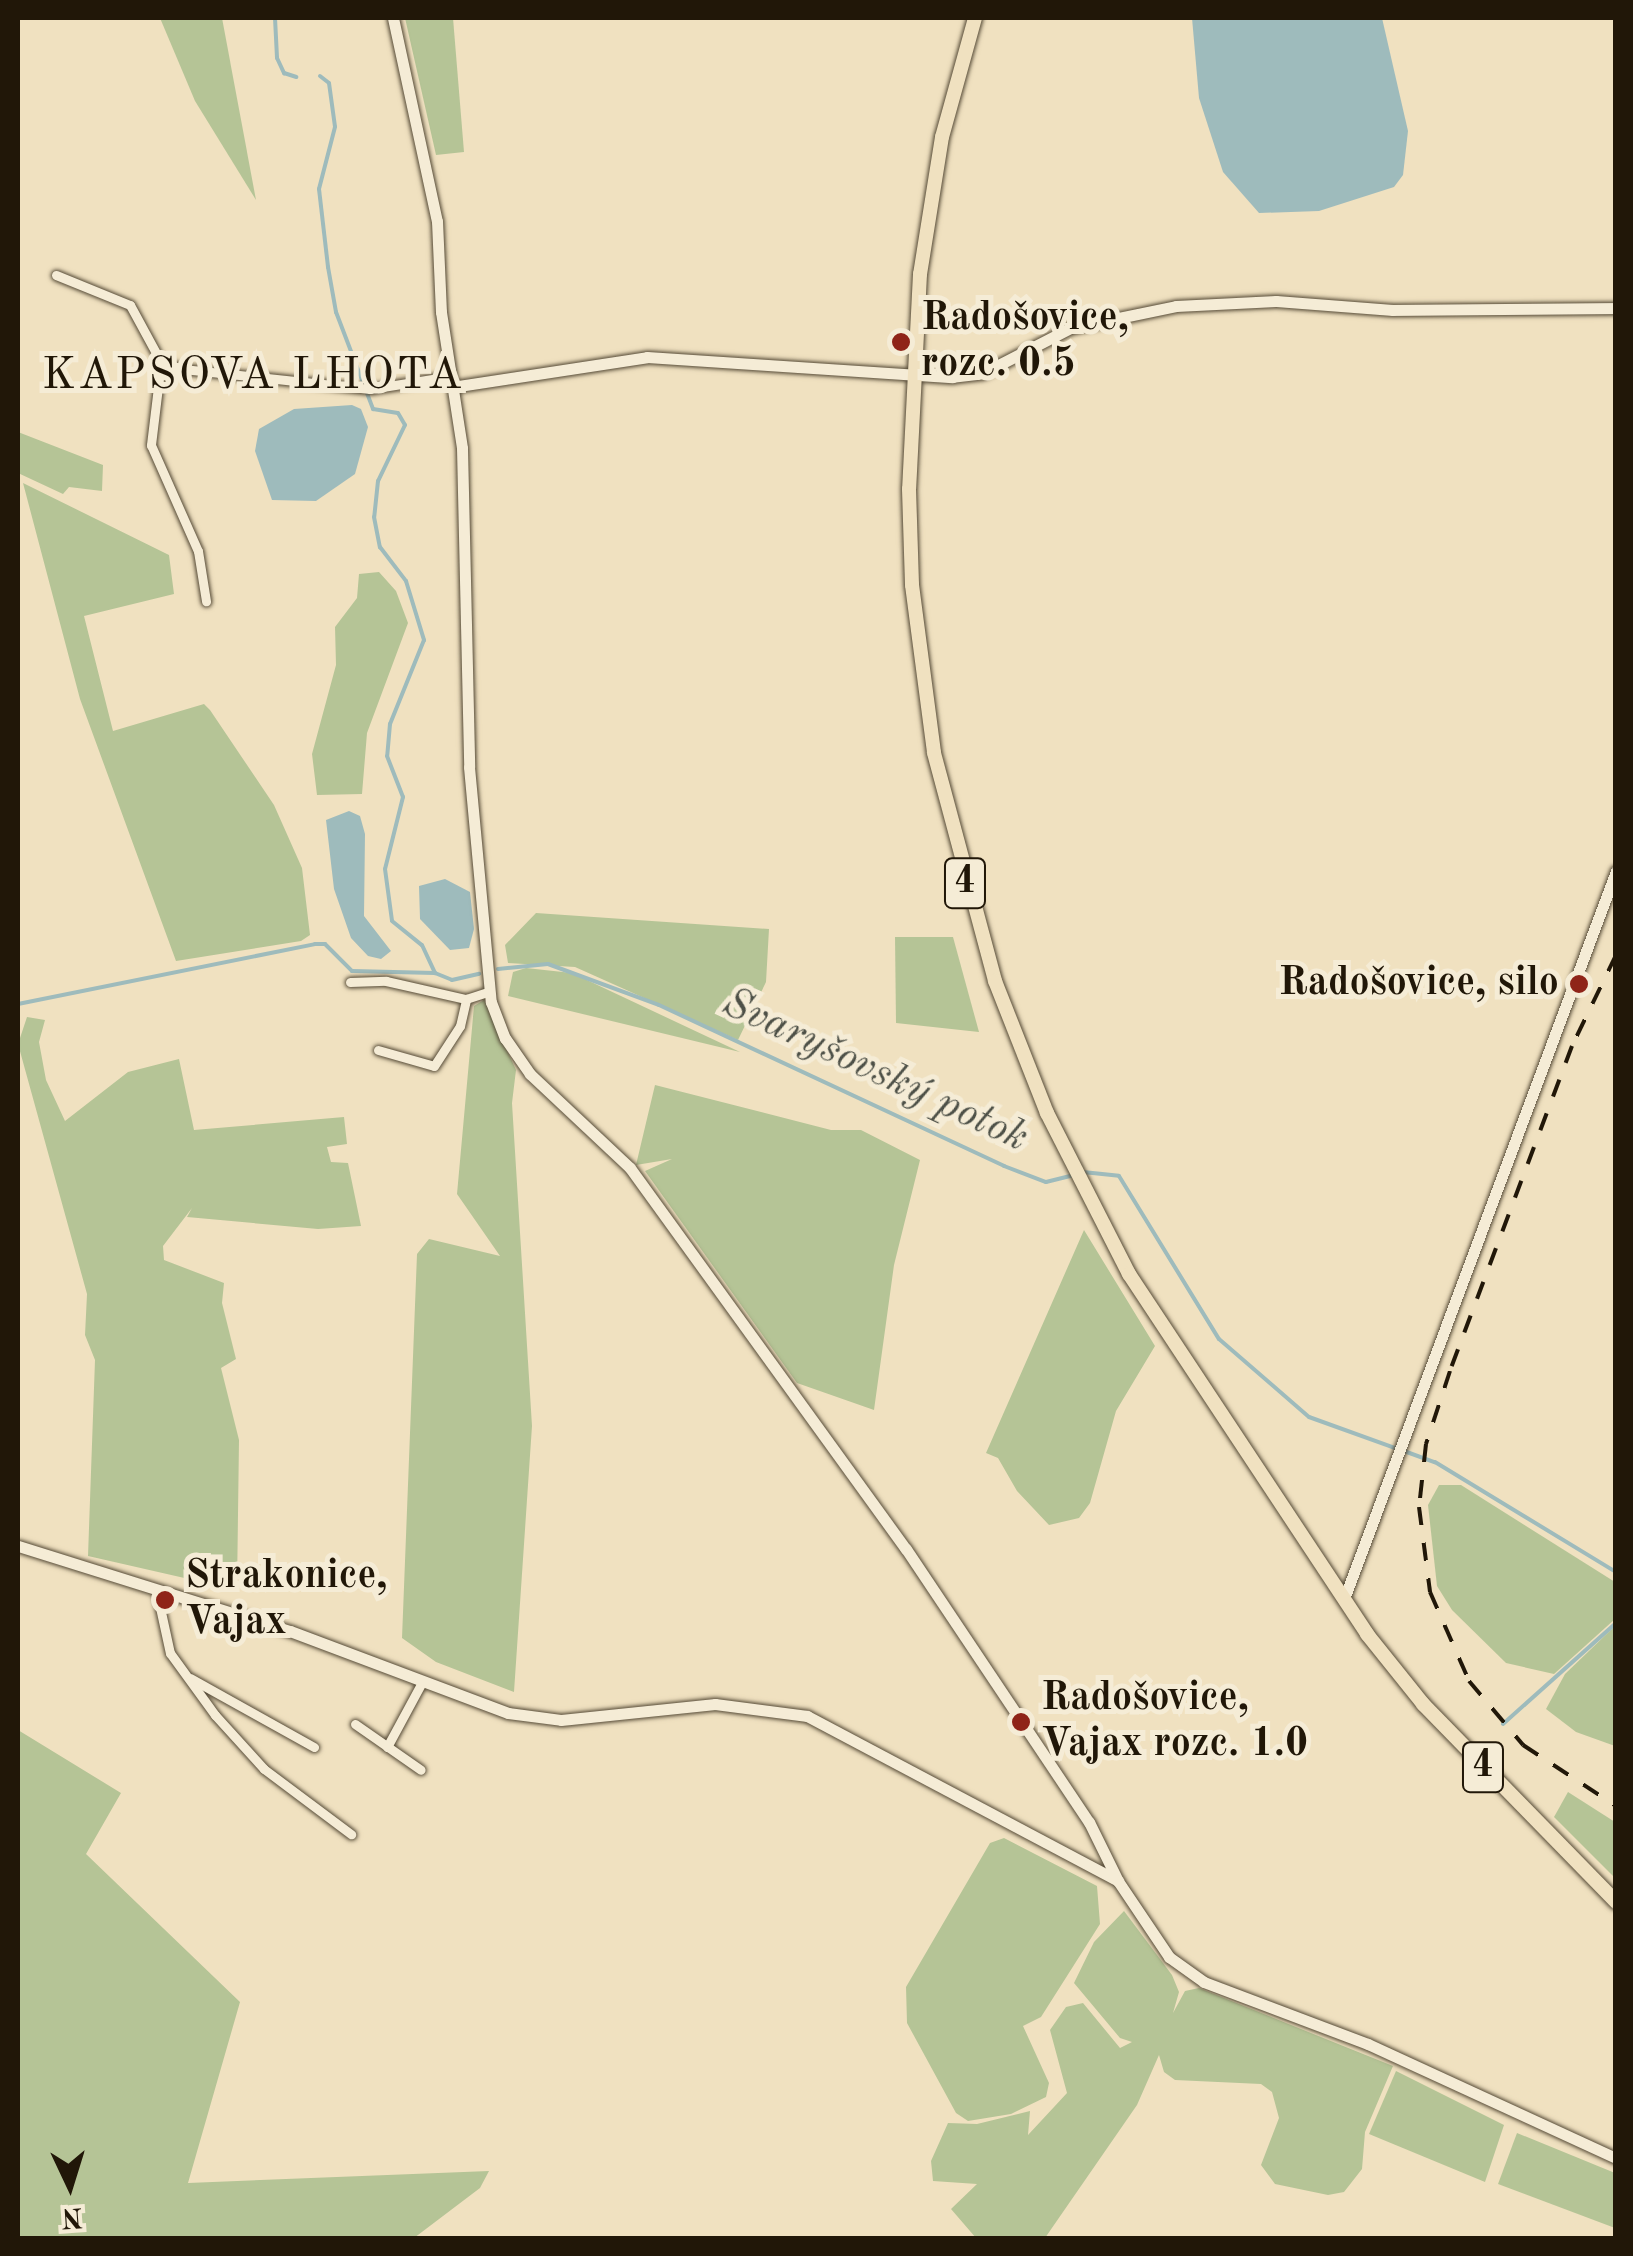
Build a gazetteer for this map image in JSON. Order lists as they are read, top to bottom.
{
  "streets": {
    "main road": ["4"]
  },
  "districts": ["KAPSOVA LHOTA"],
  "water": ["Svaryšovský potok"],
  "places": [
    "Radošovice, rozc. 0.5",
    "Radošovice, silo",
    "Strakonice, Vajax",
    "Radošovice, Vajax rozc. 1.0"
  ],
  "north": "bottom"
}
